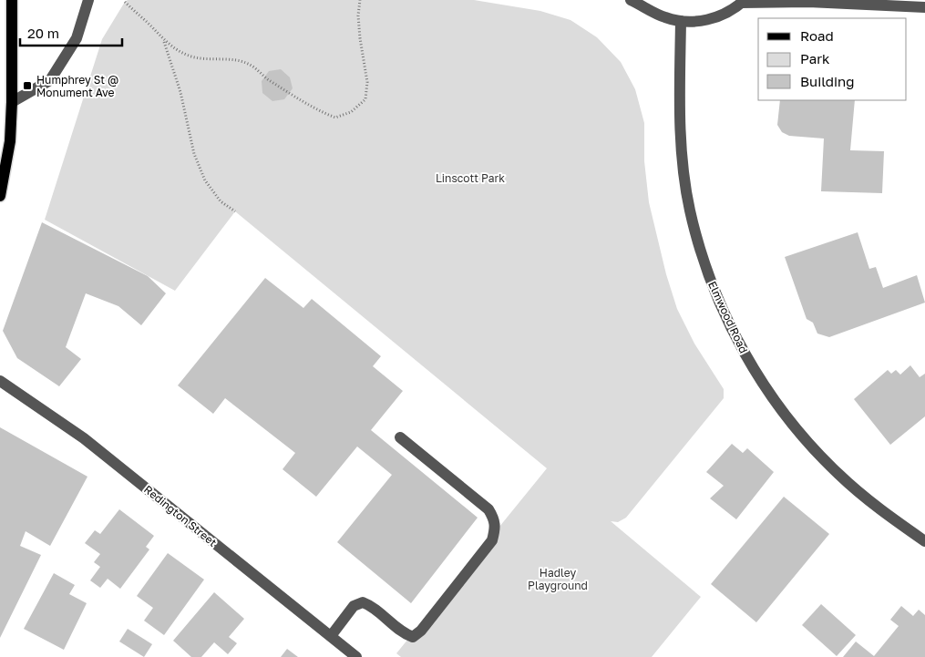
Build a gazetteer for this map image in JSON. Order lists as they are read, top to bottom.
{
  "streets": {
    "street": ["Elmwood Road", "Redington Street"]
  },
  "parks": ["Linscott Park", "Hadley Playground"],
  "places": {
    "transit": ["Humphrey St @ Monument Ave"]
  },
  "legend": ["Road", "Park", "Building"],
  "scale_bar": "20 m"
}
